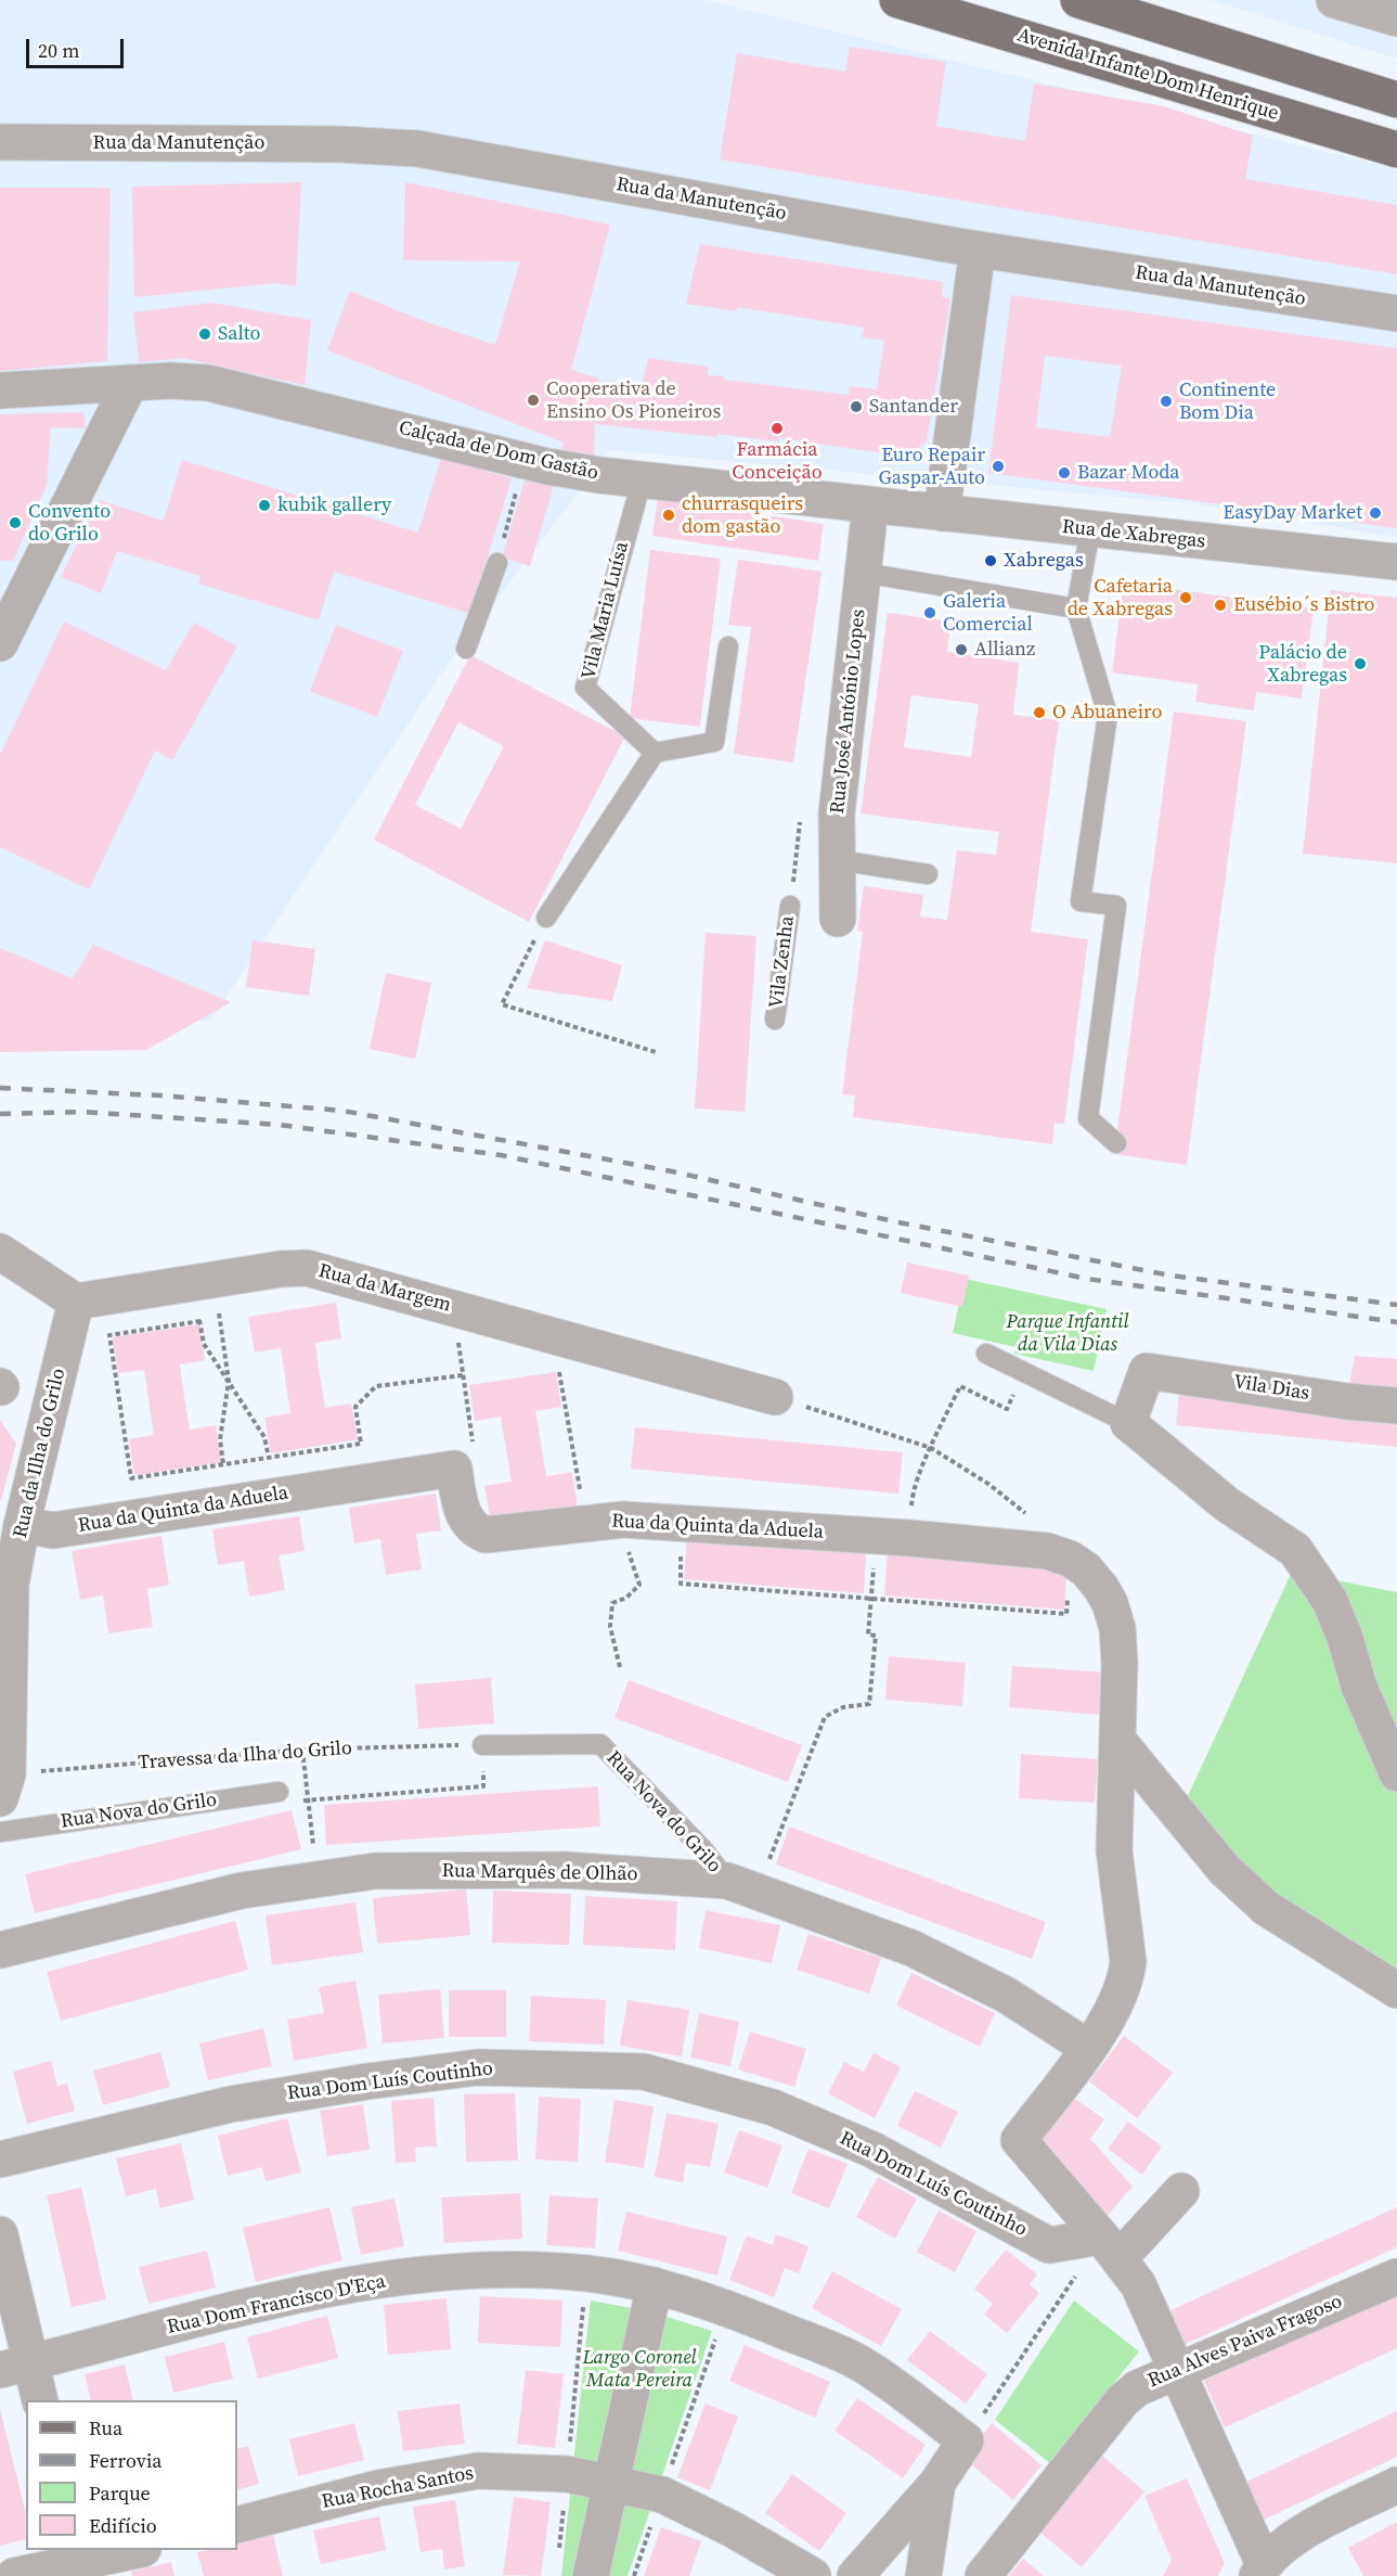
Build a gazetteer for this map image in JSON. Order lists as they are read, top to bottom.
{
  "streets": {
    "main road": ["Avenida Infante Dom Henrique"],
    "street": [
      "Rua da Manutenção",
      "Calçada de Dom Gastão",
      "Rua de Xabregas",
      "Rua José António Lopes",
      "Rua da Margem",
      "Vila Dias",
      "Rua da Ilha do Grilo",
      "Rua da Quinta da Aduela",
      "Rua Marquês de Olhão",
      "Rua Dom Luís Coutinho",
      "Rua Dom Francisco D'Eça",
      "Rua Alves Paiva Fragoso",
      "Rua Rocha Santos"
    ],
    "lane": ["Vila Maria Luísa", "Vila Zenha", "Rua Nova do Grilo"],
    "path": ["Travessa da Ilha do Grilo"]
  },
  "crossings": [
    ["Calçada de Dom Gastão", "Rua de Xabregas"],
    ["Calçada de Dom Gastão", "Vila Maria Luísa"],
    ["Calçada de Dom Gastão", "Rua José António Lopes"],
    ["Rua de Xabregas", "Rua José António Lopes"],
    ["Rua da Margem", "Rua da Ilha do Grilo"],
    ["Rua da Ilha do Grilo", "Rua da Quinta da Aduela"],
    ["Rua da Ilha do Grilo", "Travessa da Ilha do Grilo"],
    ["Rua da Quinta da Aduela", "Rua Marquês de Olhão"],
    ["Rua da Quinta da Aduela", "Rua Dom Luís Coutinho"],
    ["Travessa da Ilha do Grilo", "Rua Nova do Grilo"],
    ["Rua Nova do Grilo", "Rua Marquês de Olhão"]
  ],
  "parks": ["Parque Infantil da Vila Dias", "Largo Coronel Mata Pereira"],
  "places": [
    "Salto",
    "Cooperativa de Ensino Os Pioneiros",
    "Continente Bom Dia",
    "Santander",
    "Farmácia Conceição",
    "Euro Repair Gaspar-Auto",
    "Bazar Moda",
    "kubik gallery",
    "EasyDay Market",
    "churrasqueirs dom gastão",
    "Convento do Grilo",
    "Xabregas",
    "Cafetaria de Xabregas",
    "Eusébio´s Bistro",
    "Galeria Comercial",
    "Allianz",
    "Palácio de Xabregas",
    "O Abuaneiro"
  ],
  "legend": [
    "Rua",
    "Ferrovia",
    "Parque",
    "Edifício"
  ],
  "scale_bar": "20 m"
}
